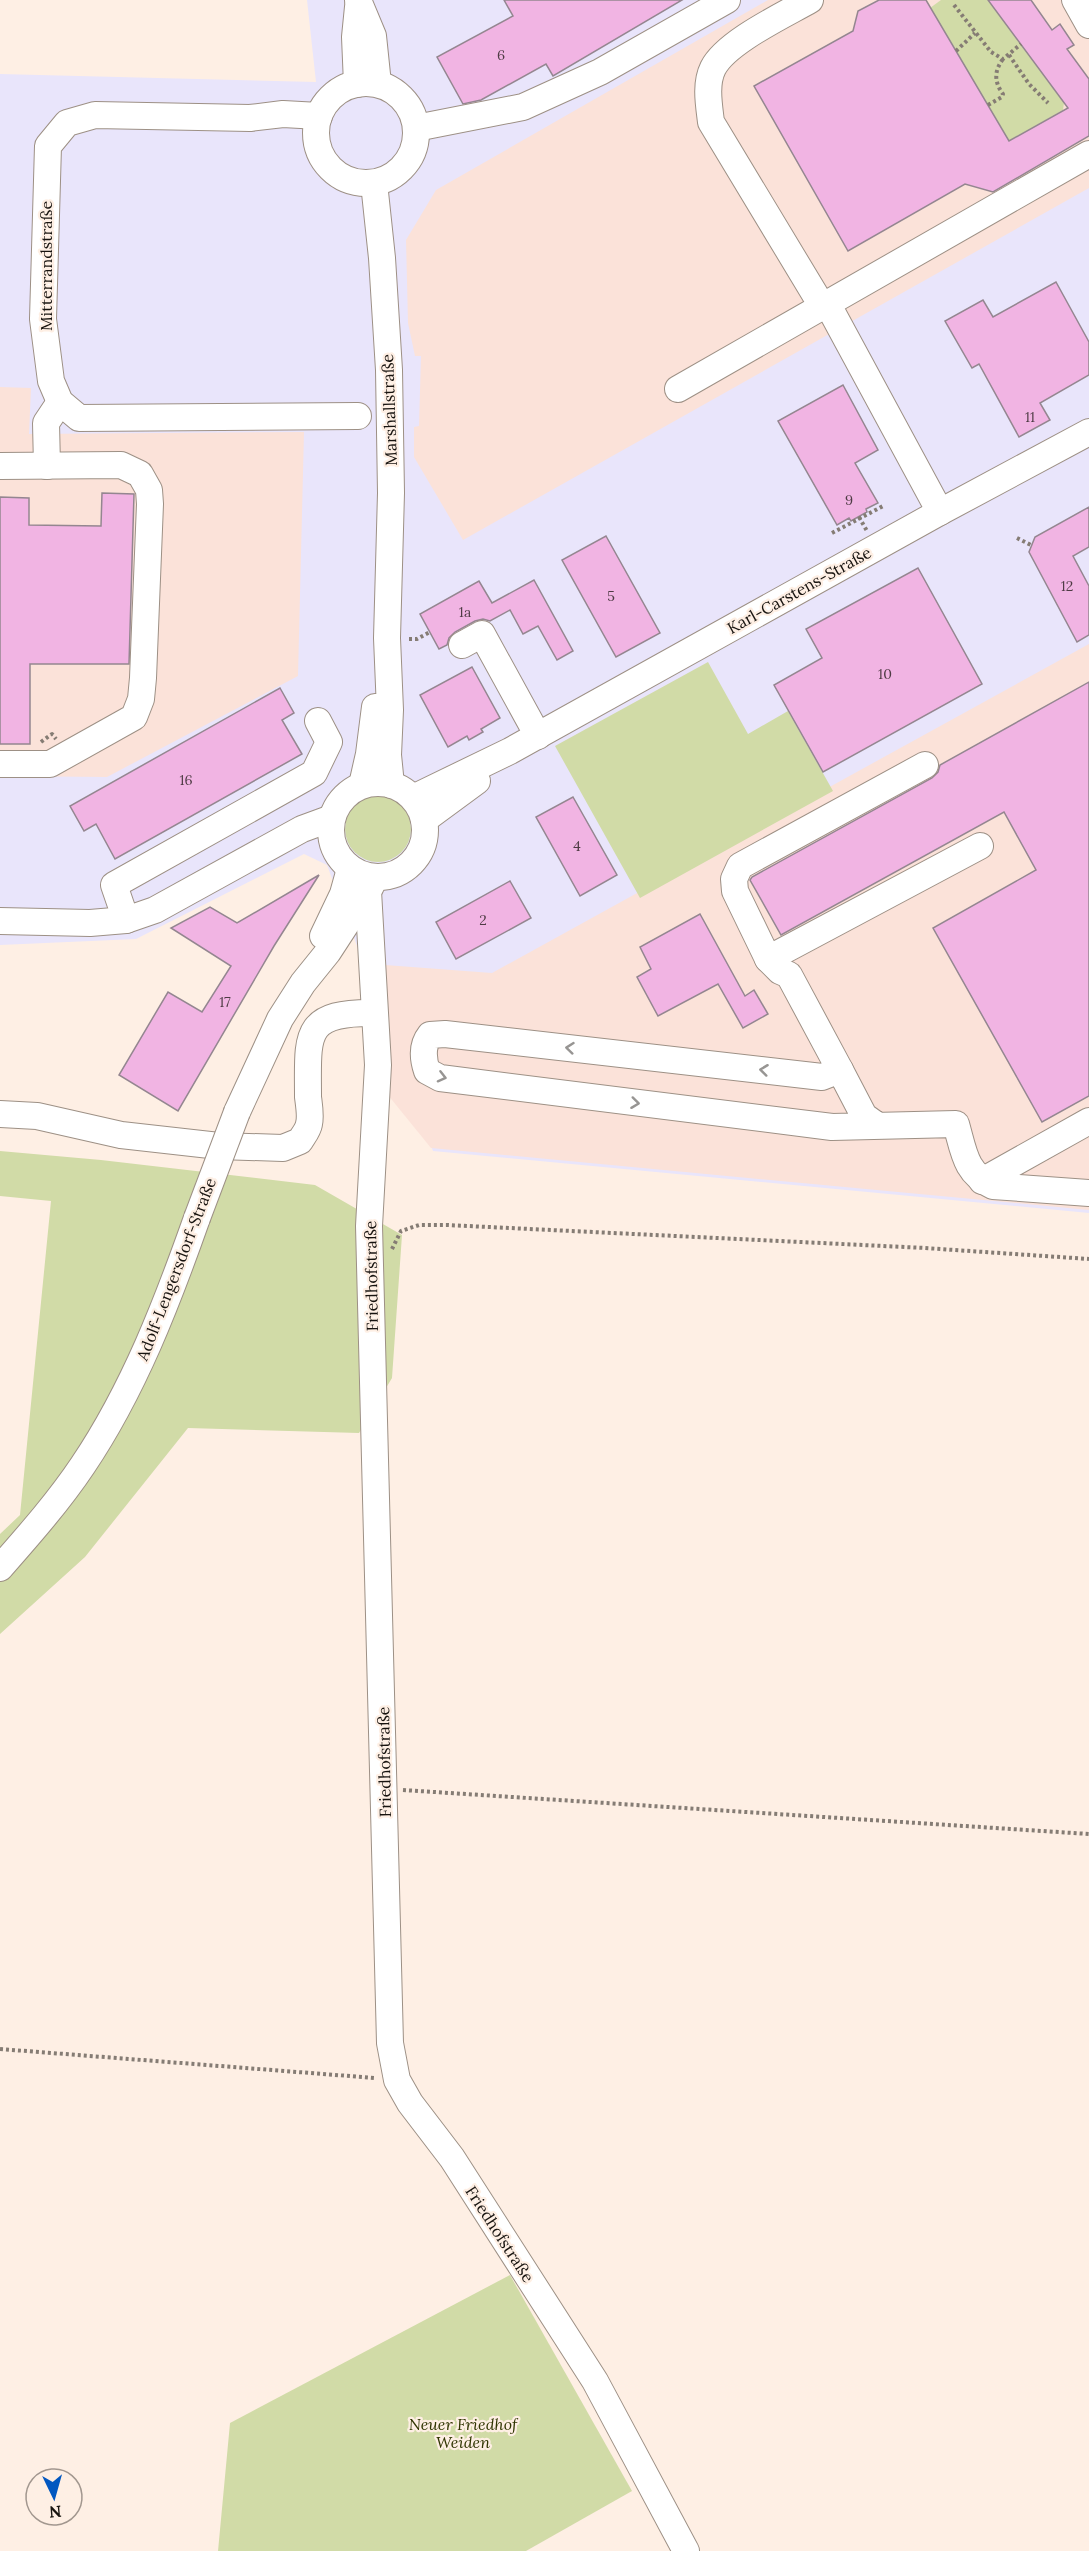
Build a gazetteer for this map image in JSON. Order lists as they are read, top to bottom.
{
  "streets": {
    "street": [
      "Mitterrandstraße",
      "Marshallstraße",
      "Karl-Carstens-Straße",
      "Adolf-Lengersdorf-Straße",
      "Friedhofstraße"
    ]
  },
  "crossings": [
    ["Mitterrandstraße", "Marshallstraße"],
    ["Marshallstraße", "Karl-Carstens-Straße"],
    ["Marshallstraße", "Adolf-Lengersdorf-Straße"],
    ["Marshallstraße", "Friedhofstraße"],
    ["Karl-Carstens-Straße", "Adolf-Lengersdorf-Straße"],
    ["Karl-Carstens-Straße", "Friedhofstraße"],
    ["Adolf-Lengersdorf-Straße", "Friedhofstraße"]
  ],
  "parks": ["Neuer Friedhof Weiden"],
  "house_numbers": [
    "6",
    "11",
    "9",
    "12",
    "5",
    "1a",
    "10",
    "16",
    "4",
    "2",
    "17"
  ],
  "north": "bottom"
}
